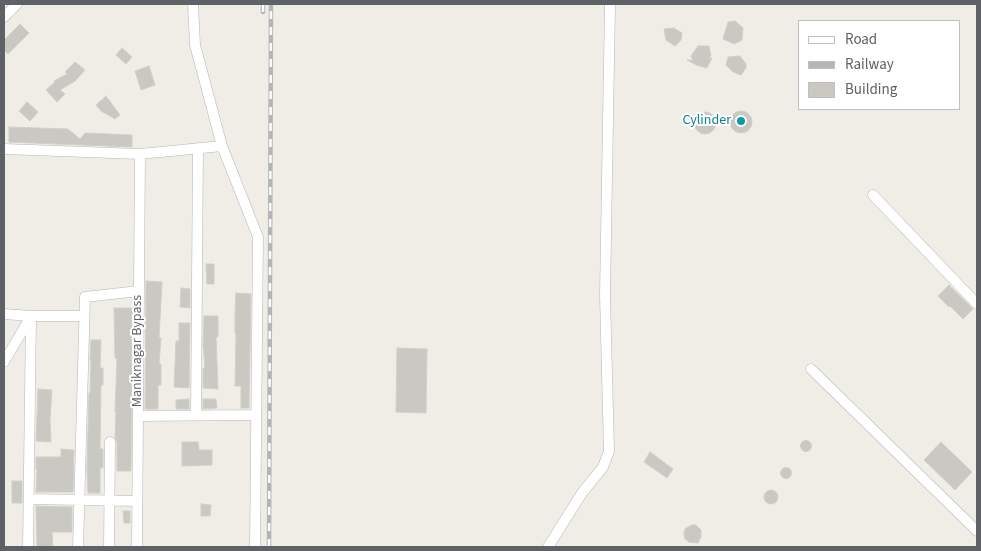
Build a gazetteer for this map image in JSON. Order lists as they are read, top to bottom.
{
  "streets": {
    "street": ["Maniknagar Bypass"]
  },
  "places": ["Cylinder"],
  "legend": ["Road", "Railway", "Building"]
}
